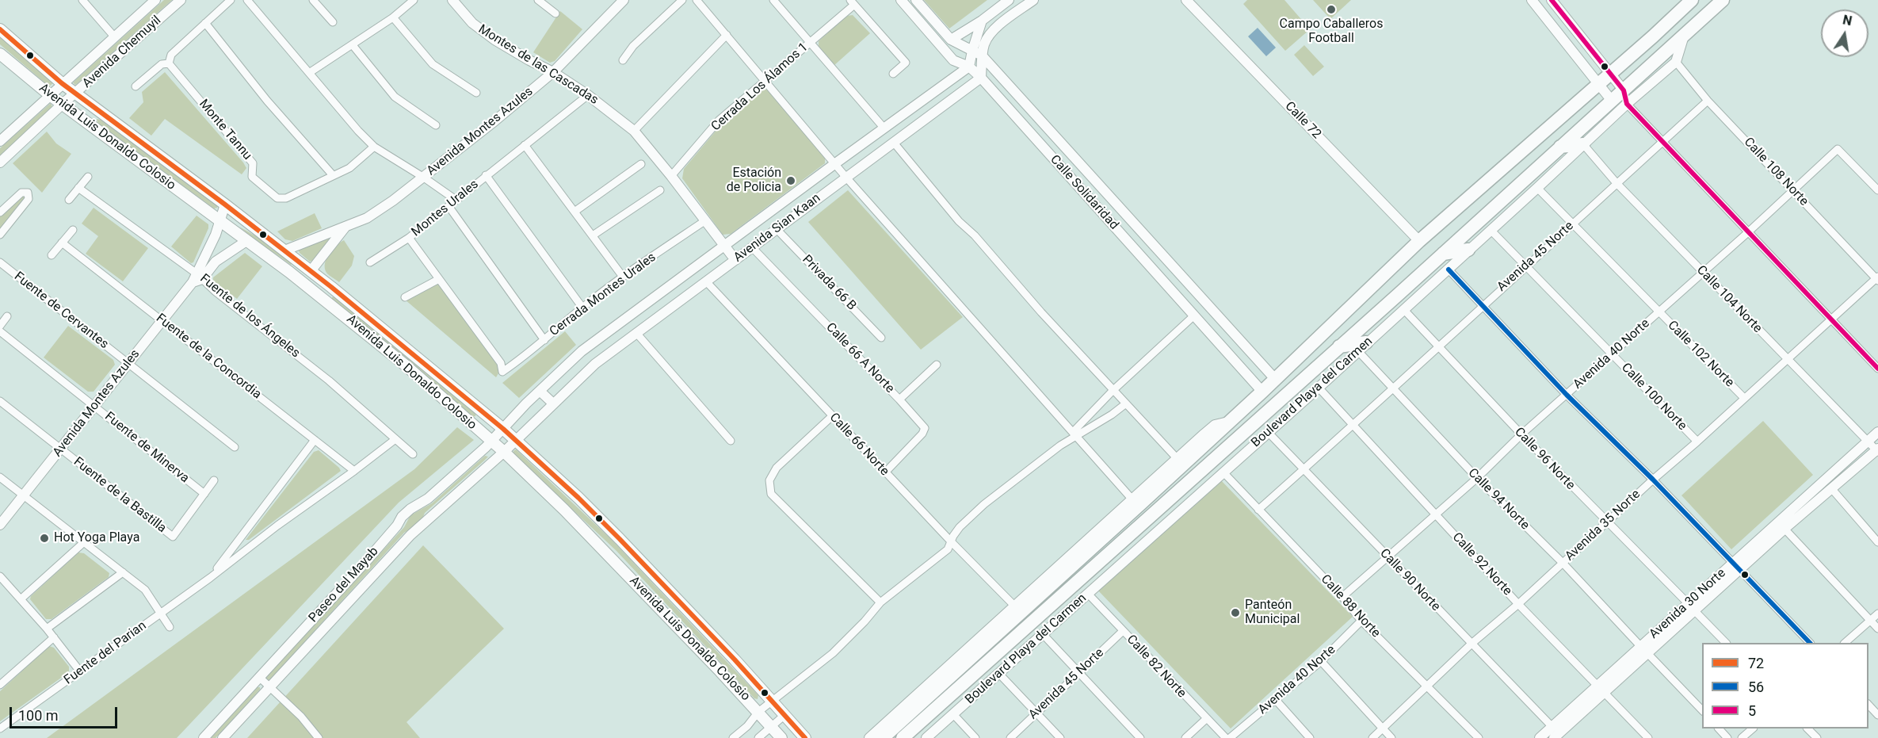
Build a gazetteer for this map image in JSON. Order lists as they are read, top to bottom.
{
  "streets": {
    "main road": [
      "Avenida Chemuyil",
      "Montes de las Cascadas",
      "Calle 72",
      "Avenida Montes Azules",
      "Avenida Luis Donaldo Colosio",
      "Calle Solidaridad",
      "Avenida Sian Kaan",
      "Boulevard Playa del Carmen",
      "Paseo del Mayab",
      "Avenida 30 Norte"
    ],
    "street": [
      "Cerrada Los Álamos 1",
      "Monte Tannu",
      "Calle 108 Norte",
      "Montes Urales",
      "Avenida 45 Norte",
      "Privada 66 B",
      "Cerrada Montes Urales",
      "Calle 104 Norte",
      "Fuente de Cervantes",
      "Fuente de los Ángeles",
      "Avenida 40 Norte",
      "Calle 102 Norte",
      "Fuente de la Concordia",
      "Calle 66 A Norte",
      "Calle 100 Norte",
      "Calle 66 Norte",
      "Fuente de Minerva",
      "Calle 96 Norte",
      "Fuente de la Bastilla",
      "Calle 94 Norte",
      "Avenida 35 Norte",
      "Calle 92 Norte",
      "Calle 90 Norte",
      "Calle 88 Norte",
      "Fuente del Parian",
      "Calle 82 Norte"
    ]
  },
  "crossings": [
    ["Avenida Chemuyil", "Avenida Luis Donaldo Colosio"],
    ["Montes de las Cascadas", "Cerrada Los Álamos 1"],
    ["Montes de las Cascadas", "Avenida Montes Azules"],
    ["Montes de las Cascadas", "Montes Urales"],
    ["Montes de las Cascadas", "Avenida Sian Kaan"],
    ["Montes de las Cascadas", "Cerrada Montes Urales"],
    ["Avenida Montes Azules", "Avenida Luis Donaldo Colosio"],
    ["Avenida Montes Azules", "Fuente de Cervantes"],
    ["Avenida Montes Azules", "Fuente de los Ángeles"],
    ["Avenida Montes Azules", "Fuente de la Concordia"],
    ["Avenida Montes Azules", "Fuente de Minerva"],
    ["Avenida Montes Azules", "Fuente de la Bastilla"],
    ["Avenida Luis Donaldo Colosio", "Avenida Sian Kaan"],
    ["Avenida Luis Donaldo Colosio", "Paseo del Mayab"],
    ["Calle 108 Norte", "Avenida 45 Norte"],
    ["Calle 108 Norte", "Avenida 40 Norte"],
    ["Calle 108 Norte", "Boulevard Playa del Carmen"],
    ["Calle 108 Norte", "Avenida 35 Norte"],
    ["Calle Solidaridad", "Avenida Sian Kaan"],
    ["Montes Urales", "Cerrada Montes Urales"],
    ["Avenida Sian Kaan", "Privada 66 B"],
    ["Avenida Sian Kaan", "Calle 66 A Norte"],
    ["Avenida Sian Kaan", "Calle 66 Norte"],
    ["Avenida Sian Kaan", "Paseo del Mayab"],
    ["Avenida 45 Norte", "Calle 104 Norte"],
    ["Avenida 45 Norte", "Calle 102 Norte"],
    ["Avenida 45 Norte", "Calle 100 Norte"],
    ["Avenida 45 Norte", "Calle 96 Norte"],
    ["Avenida 45 Norte", "Calle 94 Norte"],
    ["Avenida 45 Norte", "Calle 92 Norte"],
    ["Avenida 45 Norte", "Calle 90 Norte"],
    ["Avenida 45 Norte", "Calle 88 Norte"],
    ["Avenida 45 Norte", "Calle 82 Norte"],
    ["Calle 104 Norte", "Avenida 40 Norte"],
    ["Calle 104 Norte", "Boulevard Playa del Carmen"],
    ["Calle 104 Norte", "Avenida 35 Norte"],
    ["Calle 104 Norte", "Avenida 30 Norte"],
    ["Fuente de los Ángeles", "Fuente del Parian"],
    ["Avenida 40 Norte", "Calle 102 Norte"],
    ["Avenida 40 Norte", "Calle 100 Norte"],
    ["Avenida 40 Norte", "Calle 96 Norte"],
    ["Avenida 40 Norte", "Calle 94 Norte"],
    ["Avenida 40 Norte", "Calle 92 Norte"],
    ["Avenida 40 Norte", "Calle 90 Norte"],
    ["Avenida 40 Norte", "Calle 88 Norte"],
    ["Calle 102 Norte", "Boulevard Playa del Carmen"],
    ["Calle 102 Norte", "Avenida 35 Norte"],
    ["Fuente de la Concordia", "Fuente del Parian"],
    ["Calle 66 A Norte", "Calle 66 Norte"],
    ["Boulevard Playa del Carmen", "Calle 100 Norte"],
    ["Boulevard Playa del Carmen", "Calle 96 Norte"],
    ["Boulevard Playa del Carmen", "Calle 94 Norte"],
    ["Boulevard Playa del Carmen", "Calle 92 Norte"],
    ["Boulevard Playa del Carmen", "Calle 90 Norte"],
    ["Boulevard Playa del Carmen", "Calle 88 Norte"],
    ["Boulevard Playa del Carmen", "Calle 82 Norte"],
    ["Calle 100 Norte", "Avenida 35 Norte"],
    ["Fuente de Minerva", "Fuente de la Bastilla"],
    ["Calle 96 Norte", "Avenida 35 Norte"],
    ["Calle 96 Norte", "Avenida 30 Norte"],
    ["Calle 94 Norte", "Avenida 35 Norte"],
    ["Calle 94 Norte", "Avenida 30 Norte"],
    ["Avenida 35 Norte", "Calle 92 Norte"],
    ["Avenida 35 Norte", "Calle 90 Norte"],
    ["Avenida 35 Norte", "Calle 88 Norte"],
    ["Calle 92 Norte", "Avenida 30 Norte"],
    ["Calle 90 Norte", "Avenida 30 Norte"]
  ],
  "places": [
    "Campo Caballeros Football",
    "Estación de Policia",
    "Hot Yoga Playa",
    "Panteón Municipal"
  ],
  "lines": ["transit line 5", "transit line 72", "transit line 56"],
  "legend": ["72", "56", "5"],
  "scale_bar": "100 m",
  "north": "top"
}
